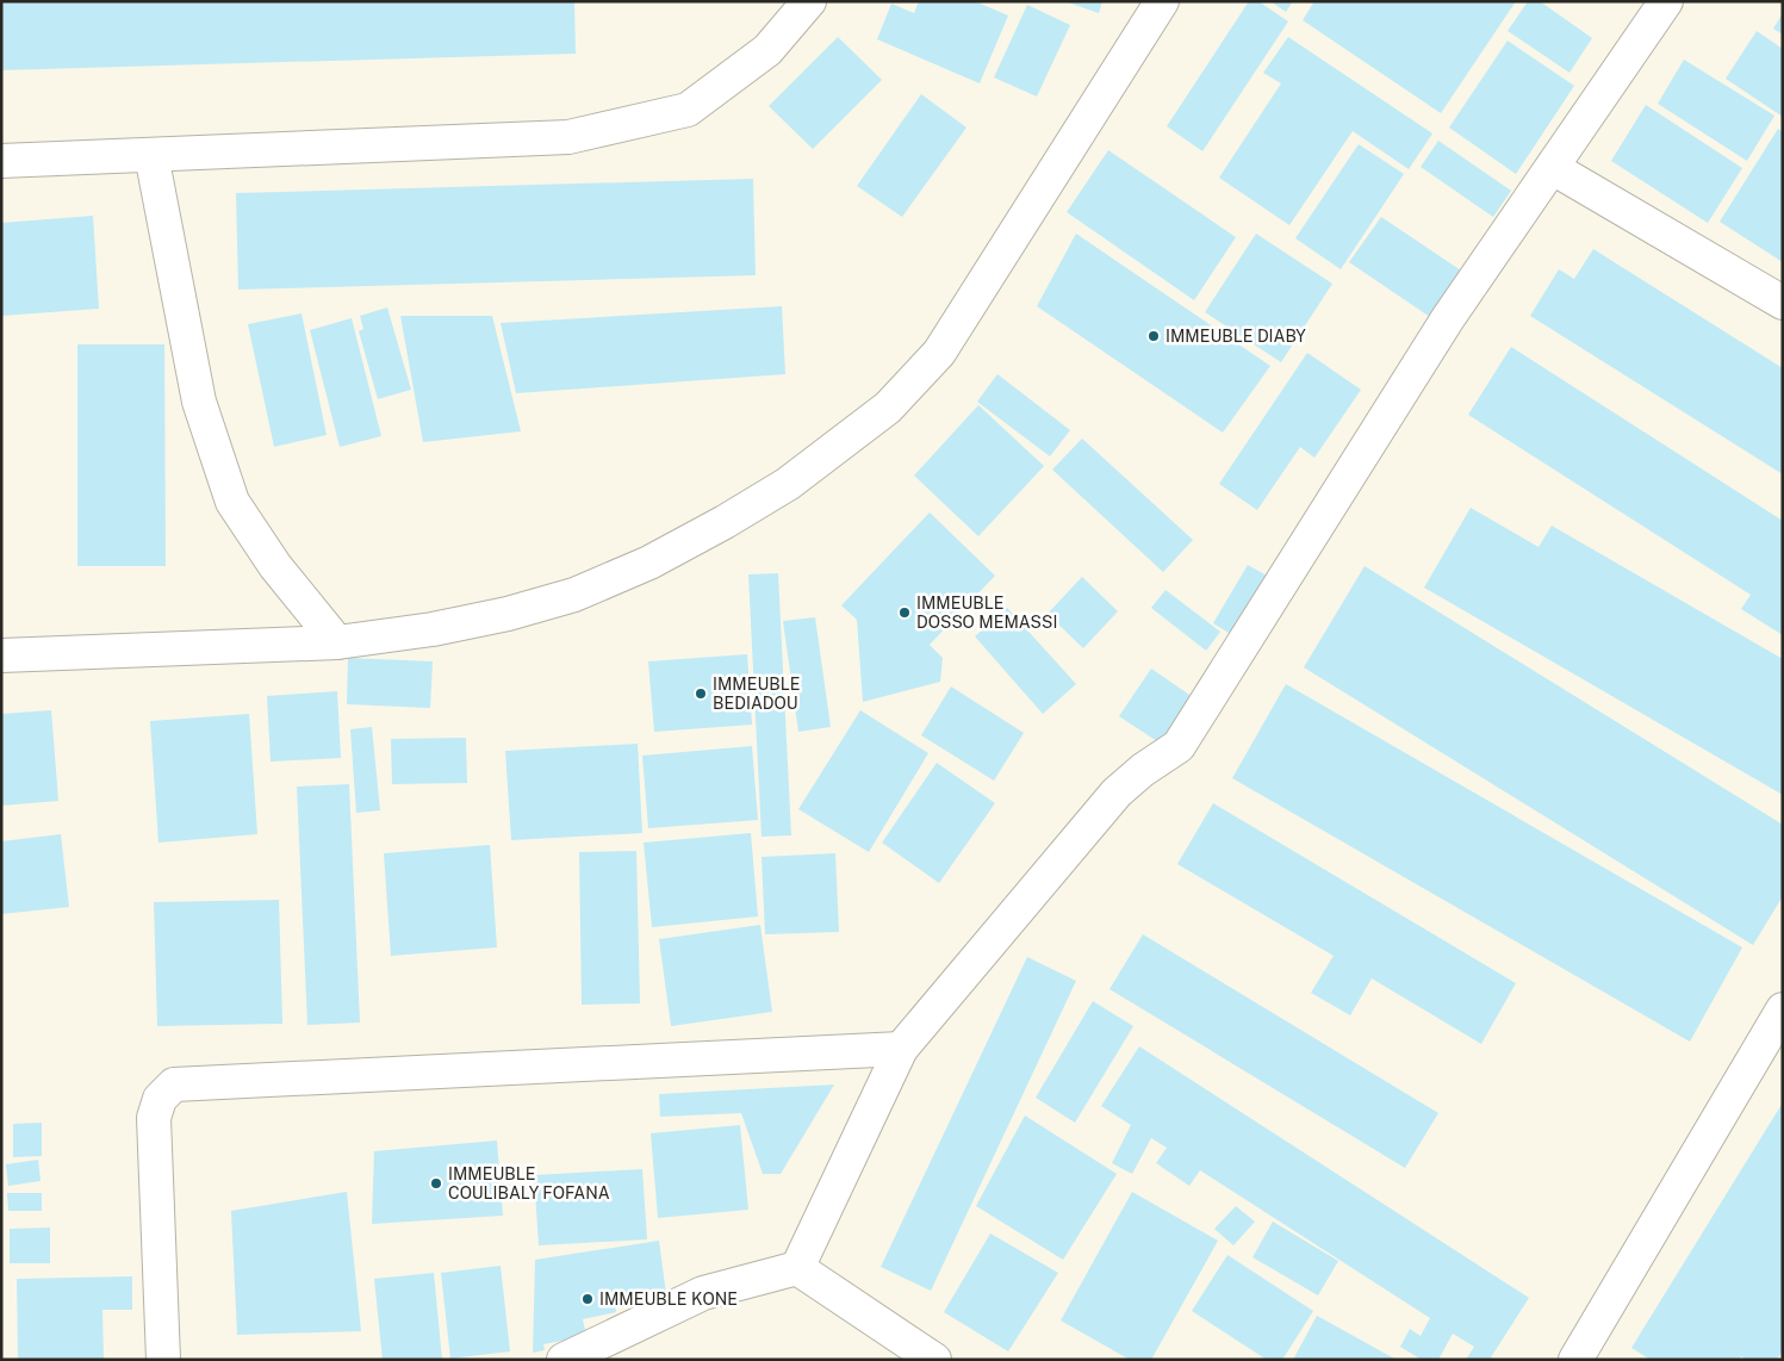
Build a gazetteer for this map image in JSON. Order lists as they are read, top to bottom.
{
  "places": [
    "IMMEUBLE DIABY",
    "IMMEUBLE DOSSO MEMASSI",
    "IMMEUBLE BEDIADOU",
    "IMMEUBLE COULIBALY FOFANA",
    "IMMEUBLE KONE"
  ]
}
